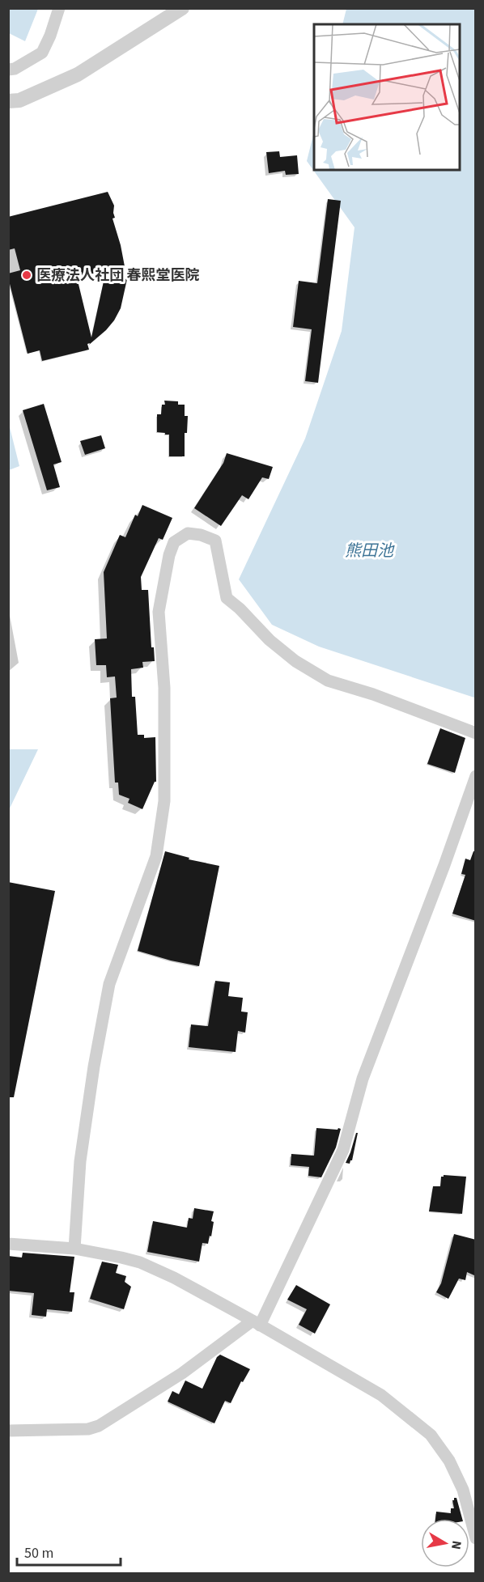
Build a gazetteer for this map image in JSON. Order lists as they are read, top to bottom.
{
  "water": ["熊田池"],
  "places": ["医療法人社団 春熙堂医院"],
  "scale_bar": "50 m",
  "north": "right"
}
